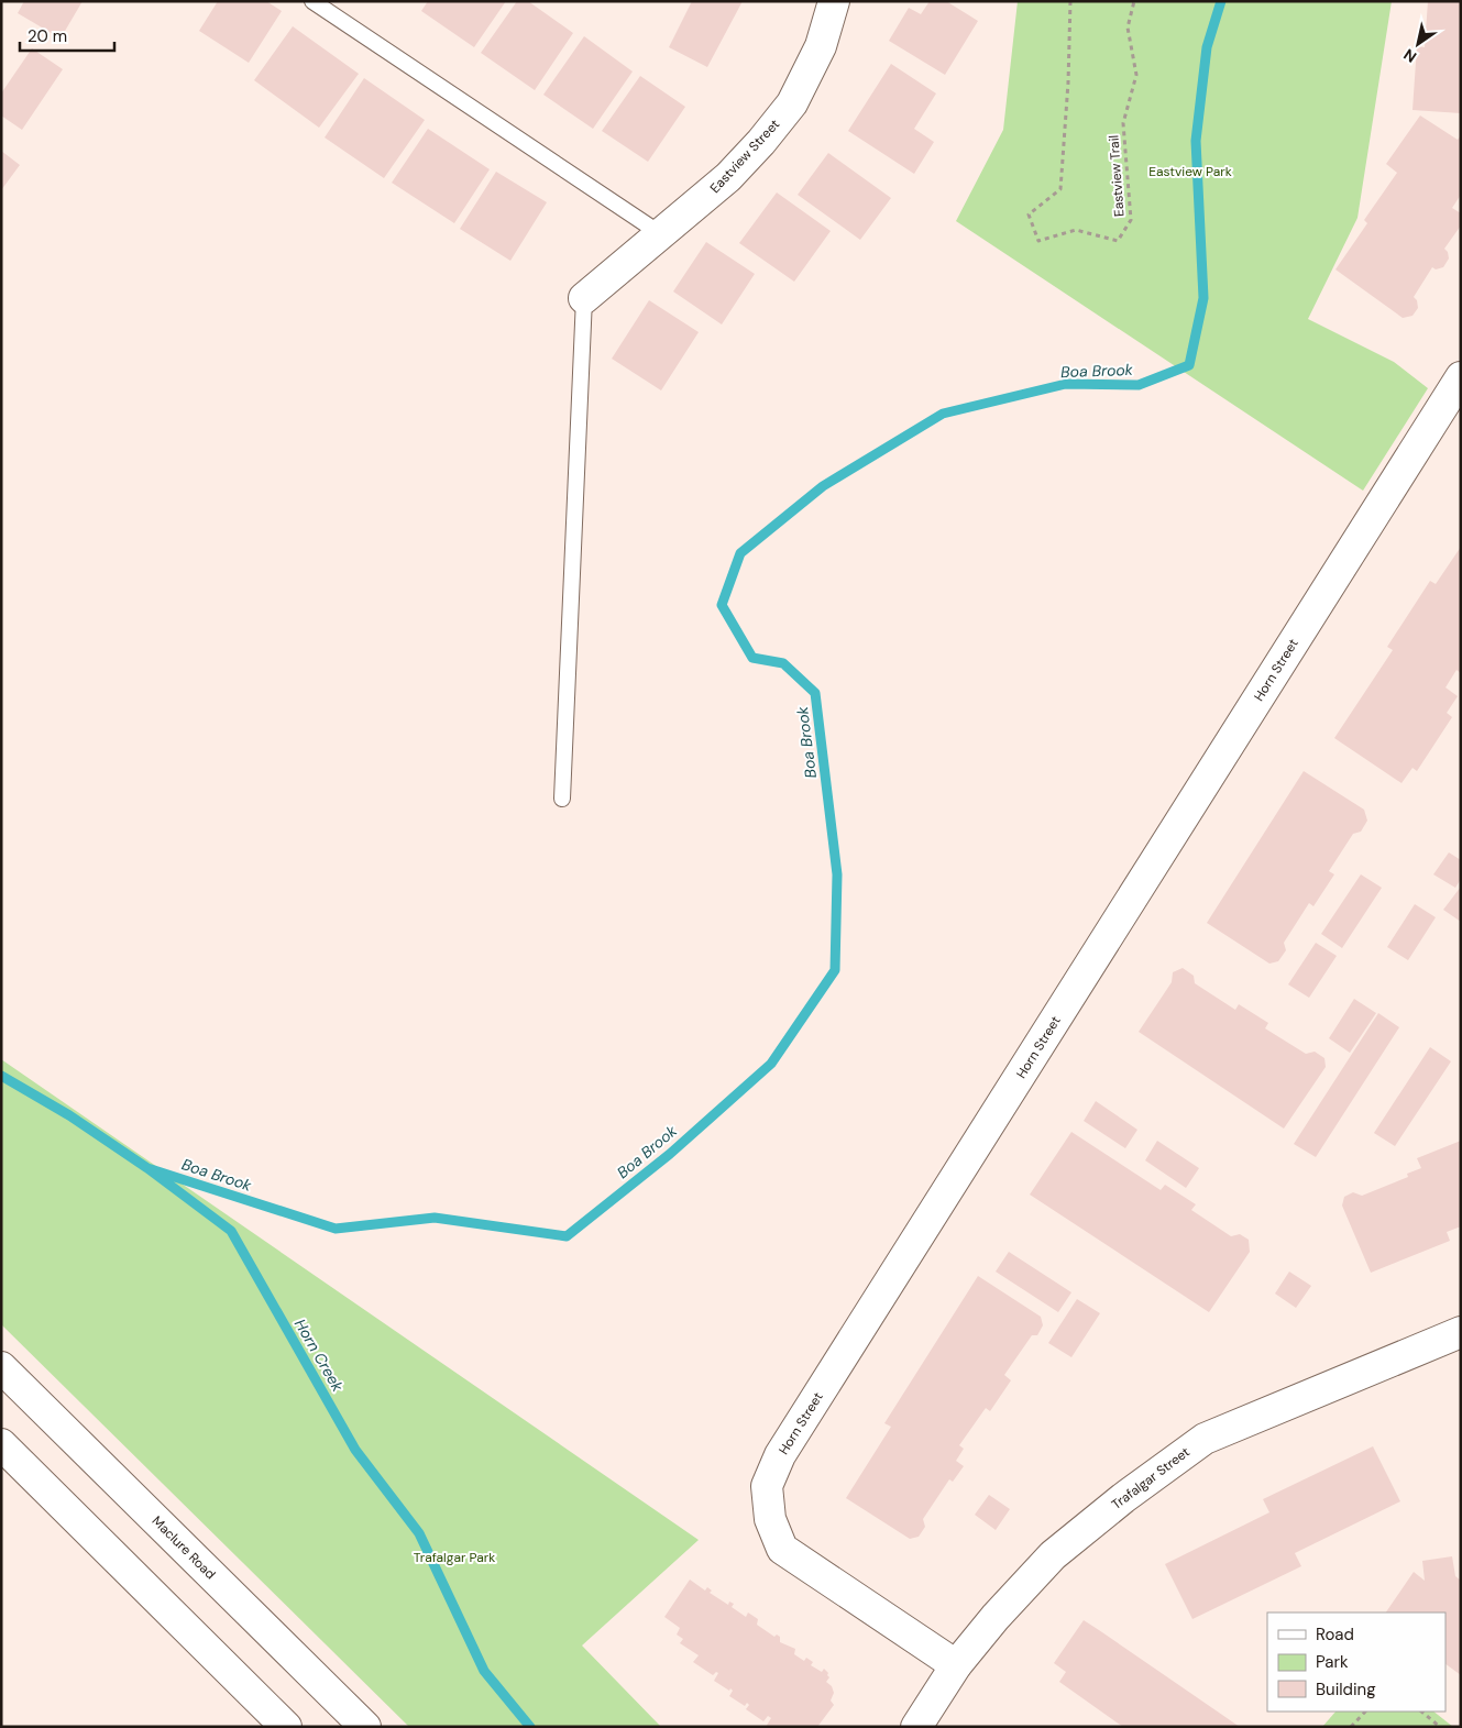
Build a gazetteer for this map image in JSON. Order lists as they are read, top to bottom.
{
  "streets": {
    "street": [
      "Eastview Street",
      "Horn Street",
      "Trafalgar Street",
      "Maclure Road"
    ],
    "path": ["Eastview Trail"]
  },
  "crossings": [
    ["Horn Street", "Trafalgar Street"]
  ],
  "water": ["Boa Brook", "Horn Creek"],
  "parks": ["Eastview Park", "Trafalgar Park"],
  "legend": ["Road", "Park", "Building"],
  "scale_bar": "20 m",
  "north": "bottom left"
}
